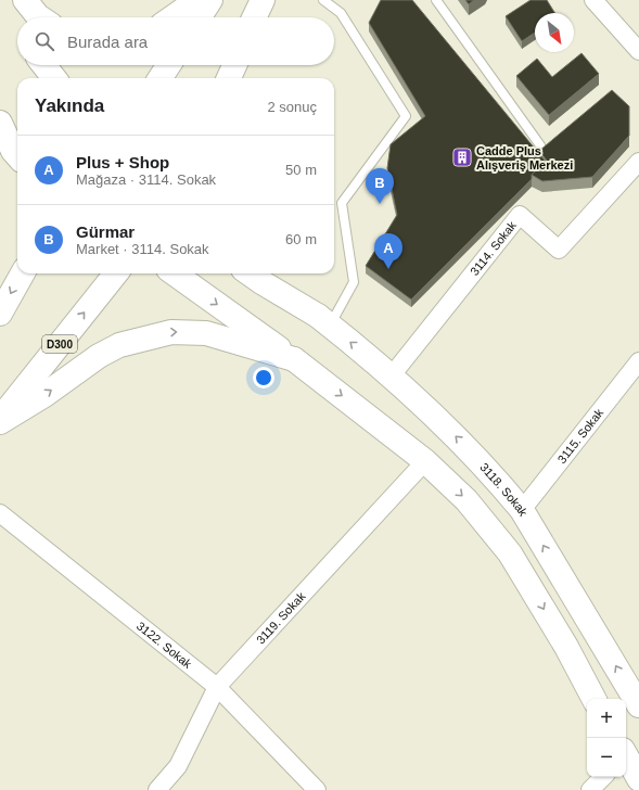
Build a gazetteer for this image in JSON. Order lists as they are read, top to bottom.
{
  "streets": {
    "main road": ["D300", "3118. Sokak"],
    "street": [
      "3114. Sokak",
      "3115. Sokak",
      "3119. Sokak",
      "3122. Sokak"
    ]
  },
  "crossings": [
    ["3114. Sokak", "3118. Sokak"],
    ["3115. Sokak", "3118. Sokak"],
    ["3119. Sokak", "3122. Sokak"]
  ],
  "places": {
    "building": ["Cadde Plus Alışveriş Merkezi"]
  },
  "north": "bottom right",
  "page": {
    "search": "Burada ara",
    "heading": ["Yakında", "2 sonuç"],
    "list": [
      {
        "mark": "A",
        "name": "Plus + Shop",
        "note": "Mağaza · 3114. Sokak",
        "value": "50 m"
      },
      {
        "mark": "B",
        "name": "Gürmar",
        "note": "Market · 3114. Sokak",
        "value": "60 m"
      }
    ],
    "pins": ["B", "A"],
    "map_buttons": ["+", "−"]
  }
}
